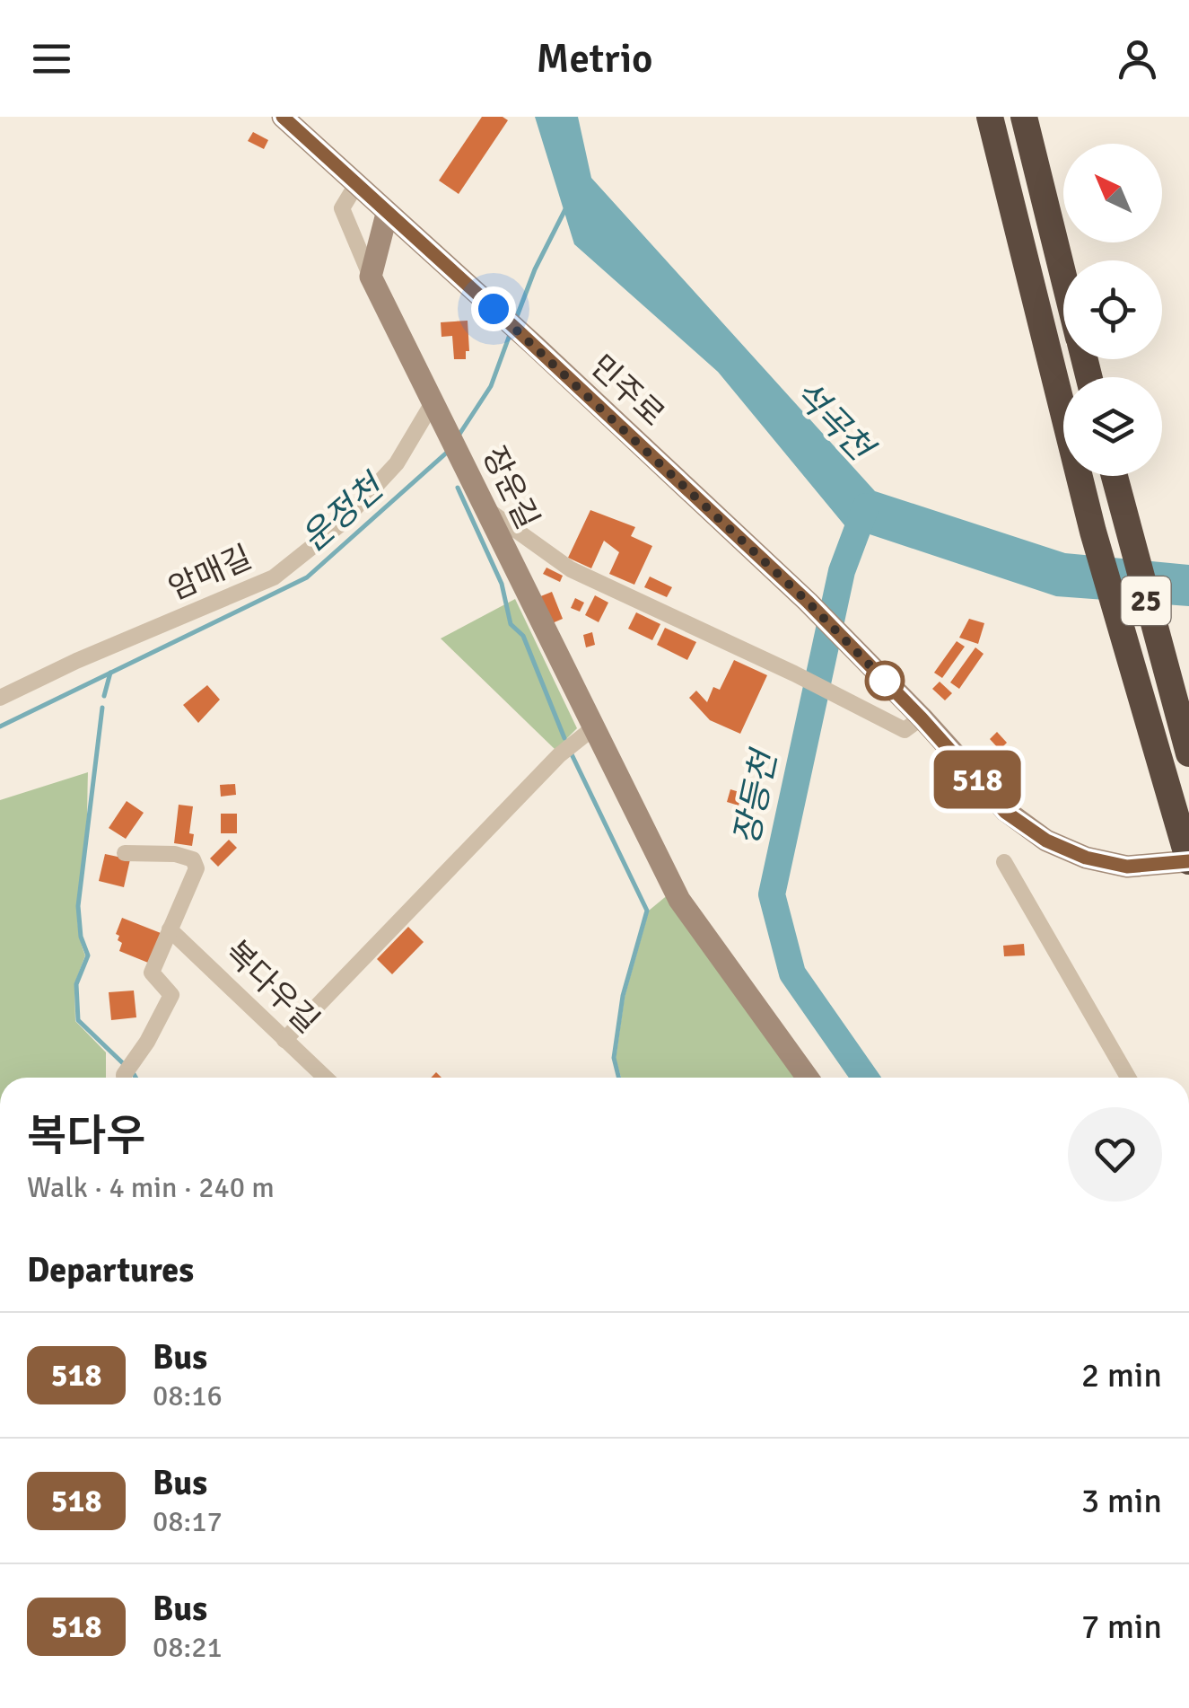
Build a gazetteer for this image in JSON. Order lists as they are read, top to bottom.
{
  "streets": {
    "highway": ["25"],
    "main road": ["민주로", "장운길"],
    "street": ["암매길", "복다우길"]
  },
  "crossings": [
    ["민주로", "장운길"],
    ["민주로", "25"],
    ["장운길", "암매길"]
  ],
  "water": ["석곡천", "운정천", "장등천"],
  "lines": ["bus line 518"],
  "north": "top left",
  "page": {
    "header": "Metrio",
    "on_map": "518",
    "heading": [
      ["복다우", "Walk · 4 min · 240 m"],
      "Departures"
    ],
    "list": [
      {
        "mark": "518",
        "name": "Bus",
        "note": "08:16",
        "value": "2 min"
      },
      {
        "mark": "518",
        "name": "Bus",
        "note": "08:17",
        "value": "3 min"
      },
      {
        "mark": "518",
        "name": "Bus",
        "note": "08:21",
        "value": "7 min"
      }
    ]
  }
}
